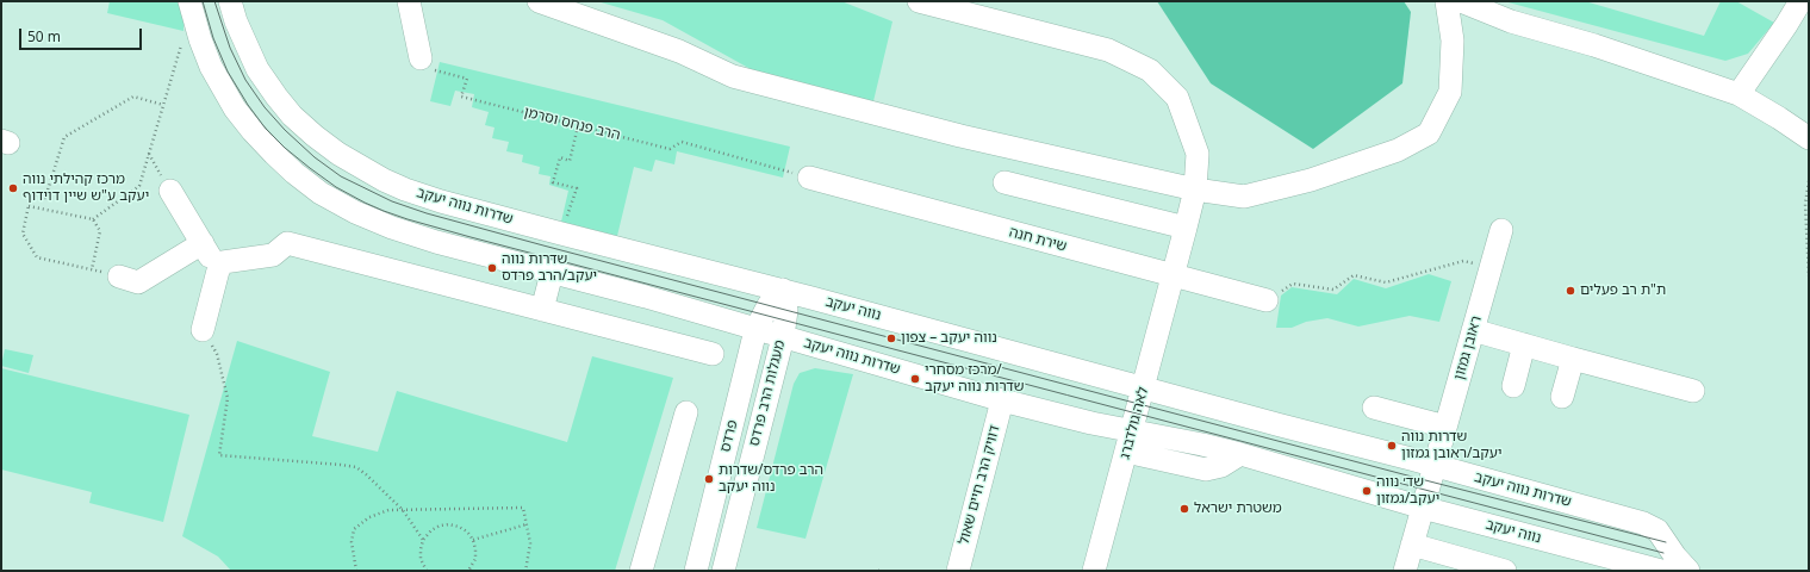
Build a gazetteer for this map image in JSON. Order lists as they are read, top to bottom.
{
  "streets": {
    "street": [
      "שדרות נווה יעקב",
      "שירת חנה",
      "נווה יעקב",
      "ראובן גמזון",
      "מעגלות הרב פרדס",
      "לאה גולדברג",
      "פרדס",
      "דוויק הרב חיים שאול"
    ],
    "path": ["הרב פנחס וסרמן"]
  },
  "crossings": [
    ["הרב פנחס וסרמן", "שירת חנה"],
    ["שדרות נווה יעקב", "נווה יעקב"],
    ["שדרות נווה יעקב", "ראובן גמזון"],
    ["שדרות נווה יעקב", "מעגלות הרב פרדס"],
    ["שדרות נווה יעקב", "לאה גולדברג"],
    ["שדרות נווה יעקב", "פרדס"],
    ["שדרות נווה יעקב", "דוויק הרב חיים שאול"],
    ["שירת חנה", "לאה גולדברג"],
    ["נווה יעקב", "ראובן גמזון"],
    ["נווה יעקב", "מעגלות הרב פרדס"],
    ["נווה יעקב", "לאה גולדברג"],
    ["מעגלות הרב פרדס", "פרדס"]
  ],
  "places": [
    "מרכז קהילתי נווה יעקב ע\"ש שיין דוידוף",
    "שדרות נווה יעקב/הרב פרדס",
    "ת\"ת רב פעלים",
    "נווה יעקב – צפון",
    "מרכז מסחרי/ שדרות נווה יעקב",
    "שדרות נווה יעקב/ראובן גמזון",
    "הרב פרדס/שדרות נווה יעקב",
    "שד׳ נווה יעקב/גמזון",
    "משטרת ישראל"
  ],
  "scale_bar": "50 m"
}
